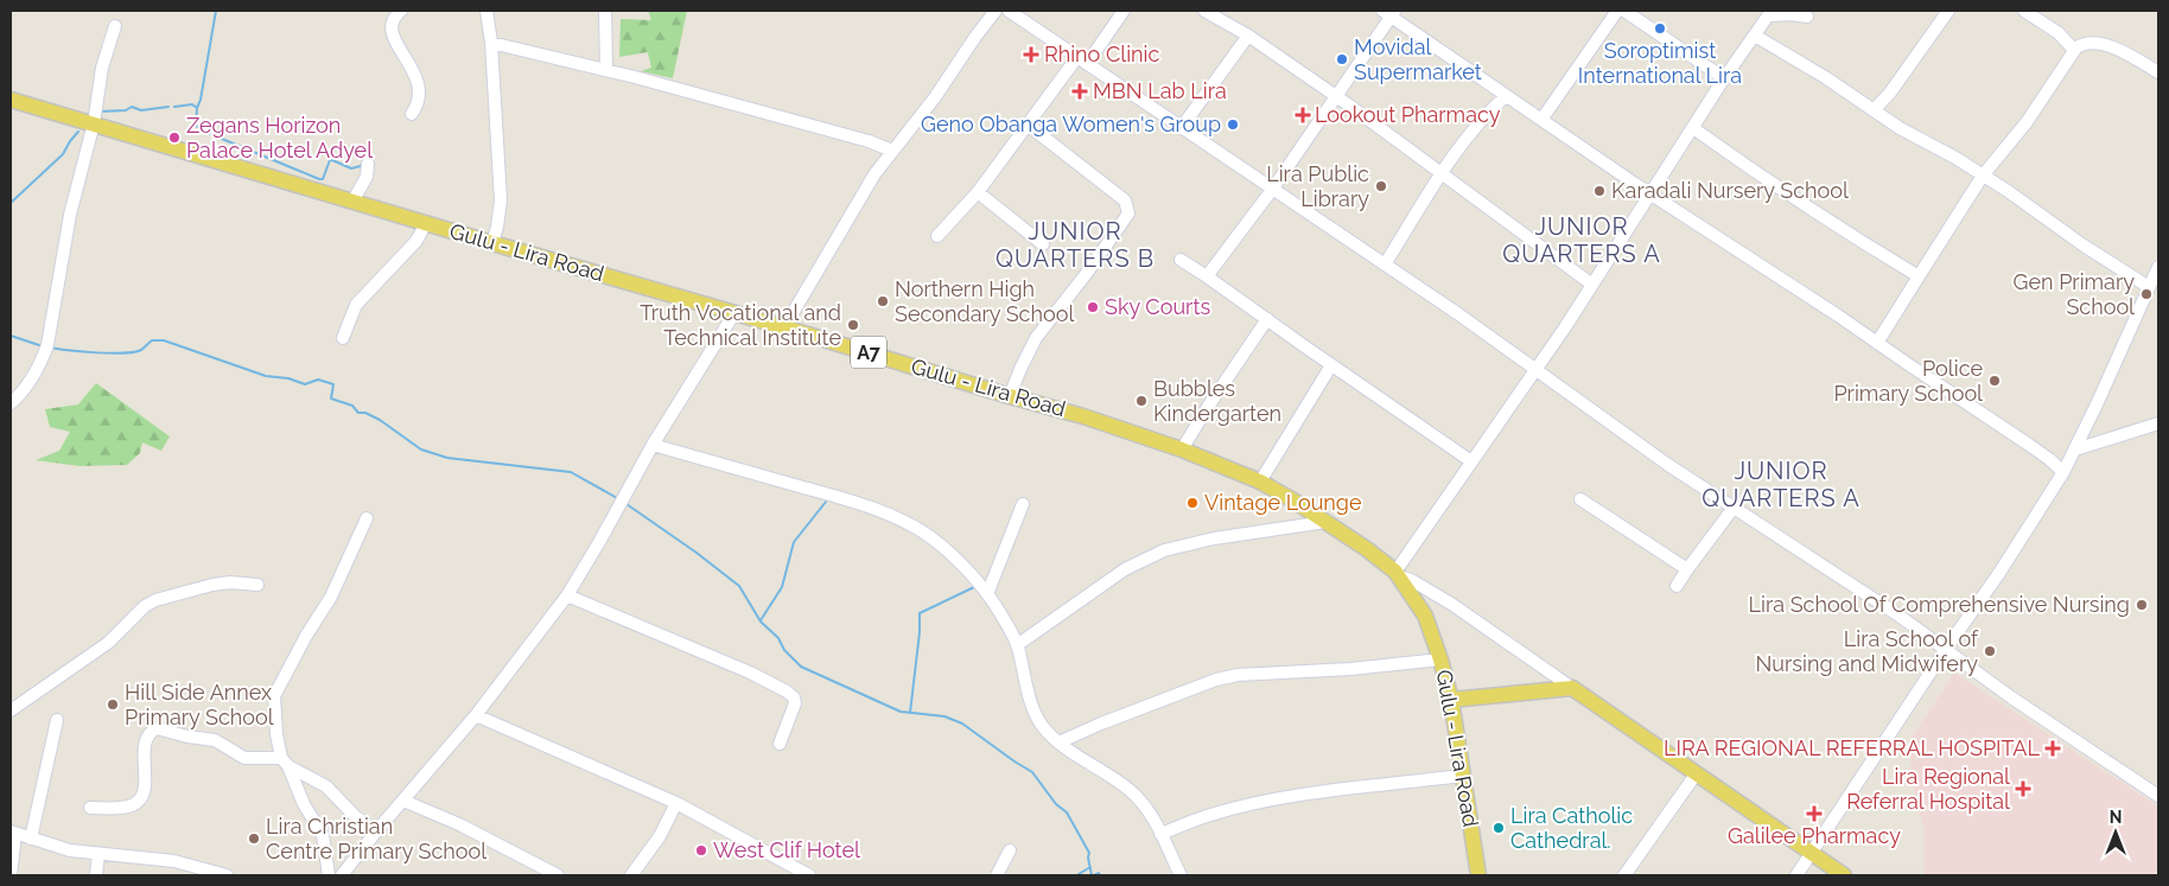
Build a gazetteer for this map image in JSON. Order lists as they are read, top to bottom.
{
  "streets": {
    "main road": ["Gulu - Lira Road", "A7"]
  },
  "districts": ["JUNIOR QUARTERS A", "JUNIOR QUARTERS B", "JUNIOR QUARTERS A"],
  "places": {
    "other": [
      "Soroptimist International Lira",
      "Movidal Supermarket",
      "Geno Obanga Women's Group",
      "Zegans Horizon Palace Hotel Adyel",
      "Lira Public Library",
      "Karadali Nursery School",
      "Gen Primary School",
      "Northern High Secondary School",
      "Sky Courts",
      "Truth Vocational and Technical Institute",
      "Police Primary School",
      "Bubbles Kindergarten",
      "Vintage Lounge",
      "Lira School Of Comprehensive Nursing",
      "Lira School of Nursing and Midwifery",
      "Hill Side Annex Primary School",
      "Lira Catholic Cathedral.",
      "Lira Christian Centre Primary School",
      "West Clif Hotel"
    ],
    "health": [
      "Rhino Clinic",
      "MBN Lab Lira",
      "Lookout Pharmacy",
      "LIRA REGIONAL REFERRAL HOSPITAL",
      "Lira Regional Referral Hospital",
      "Galilee Pharmacy"
    ]
  },
  "north": "top"
}
